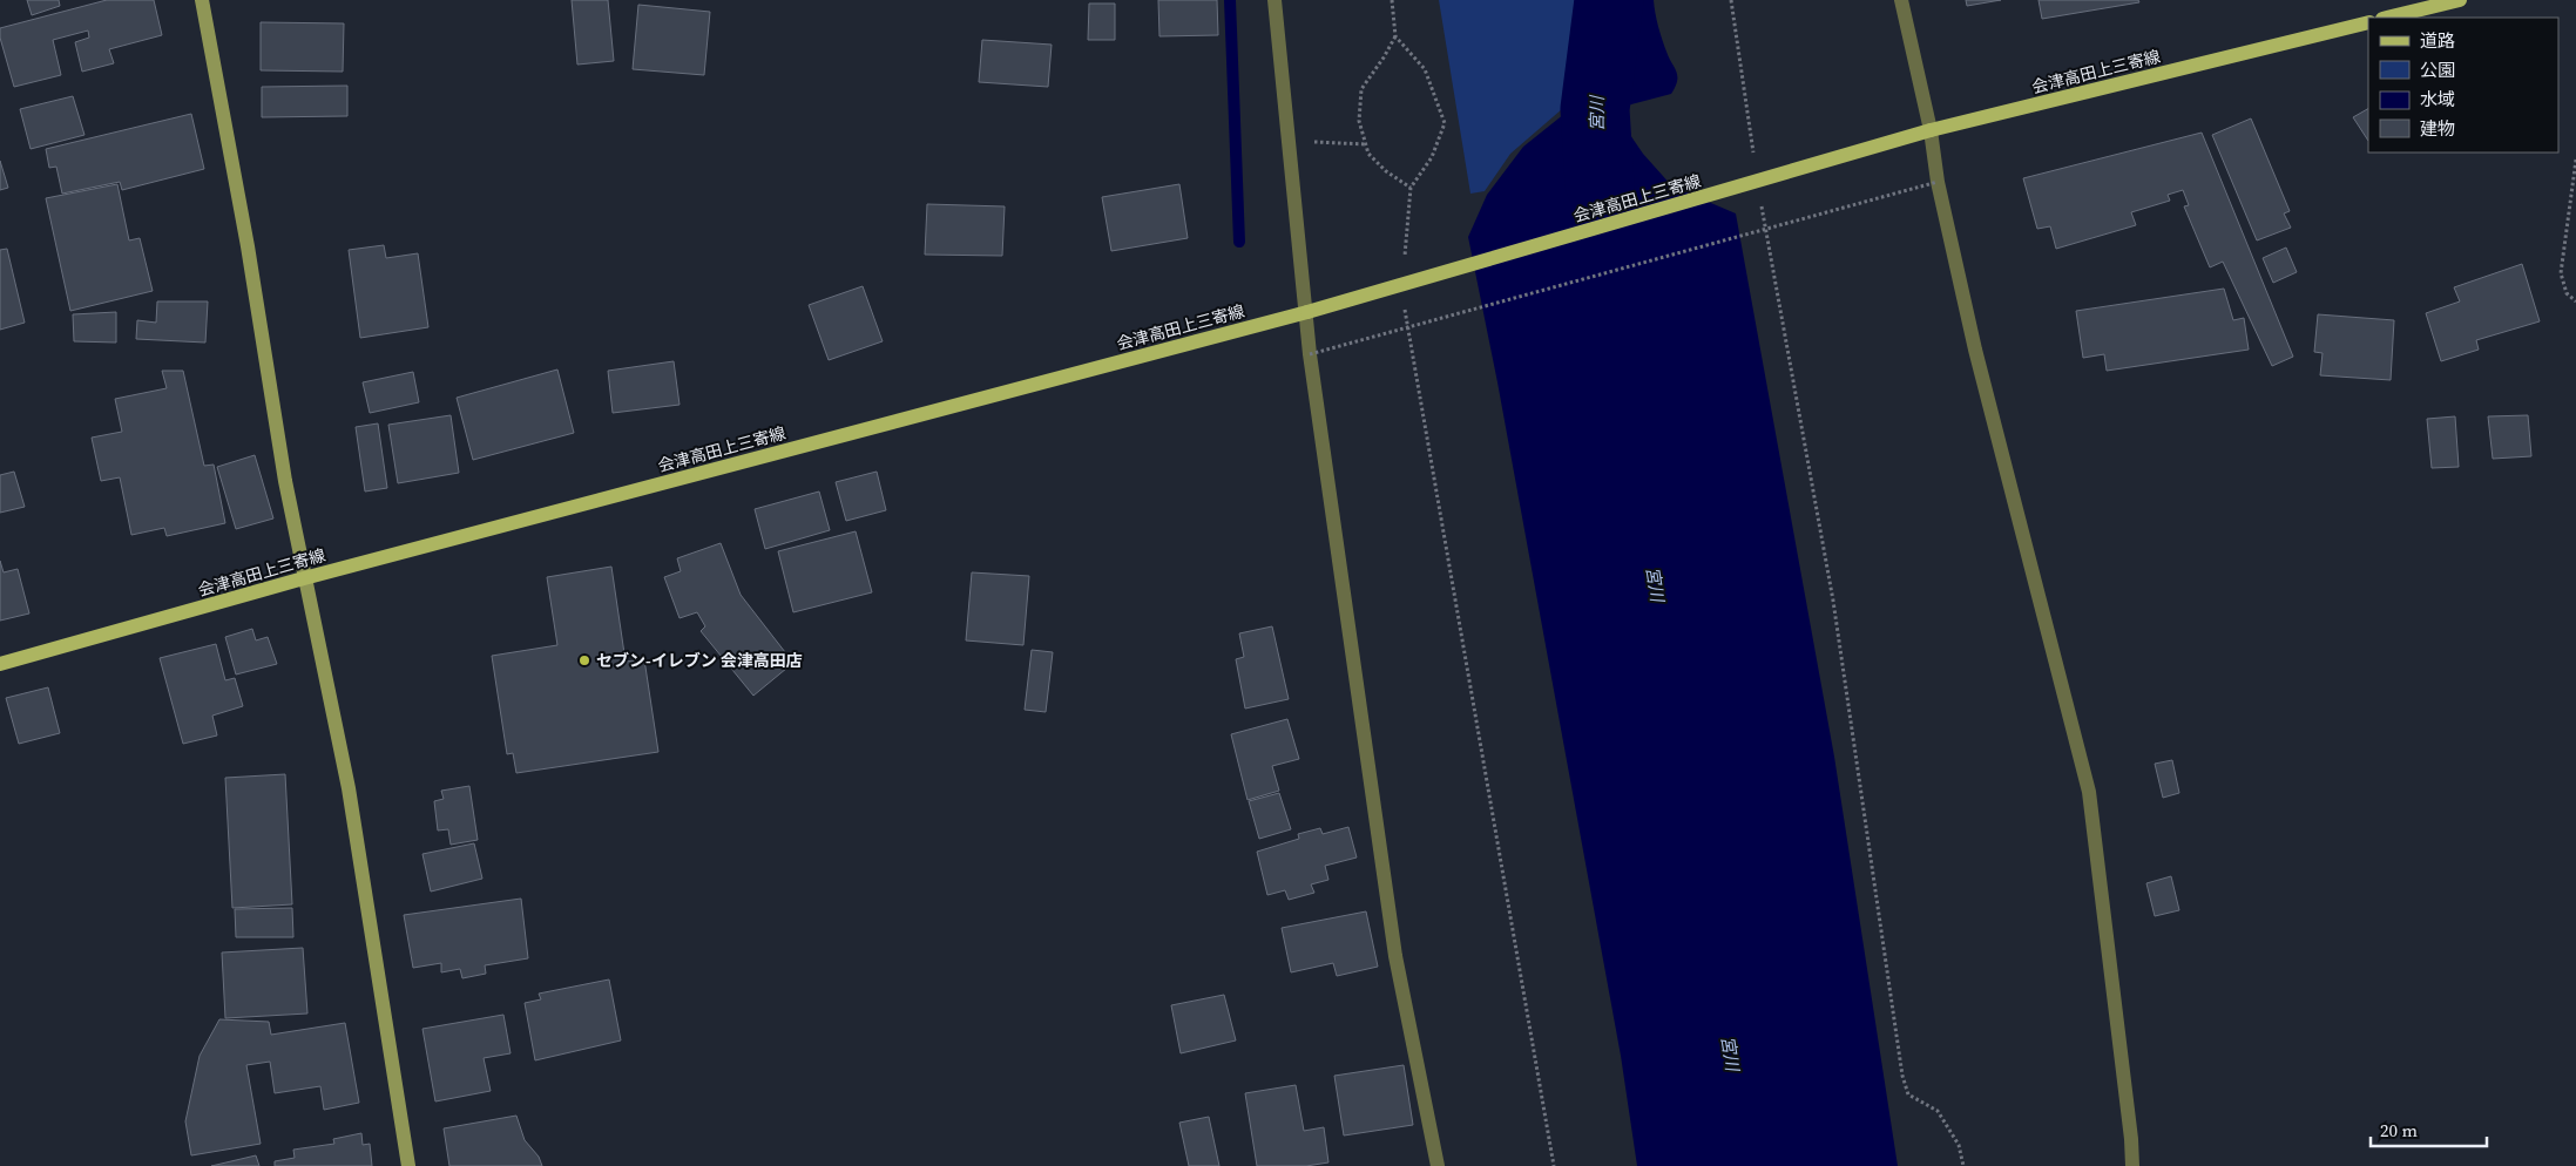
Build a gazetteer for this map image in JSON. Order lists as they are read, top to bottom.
{
  "streets": {
    "main road": ["会津高田上三寄線"]
  },
  "water": ["宮川"],
  "places": ["セブン-イレブン 会津高田店"],
  "legend": [
    "道路",
    "公園",
    "水域",
    "建物"
  ],
  "scale_bar": "20 m"
}
